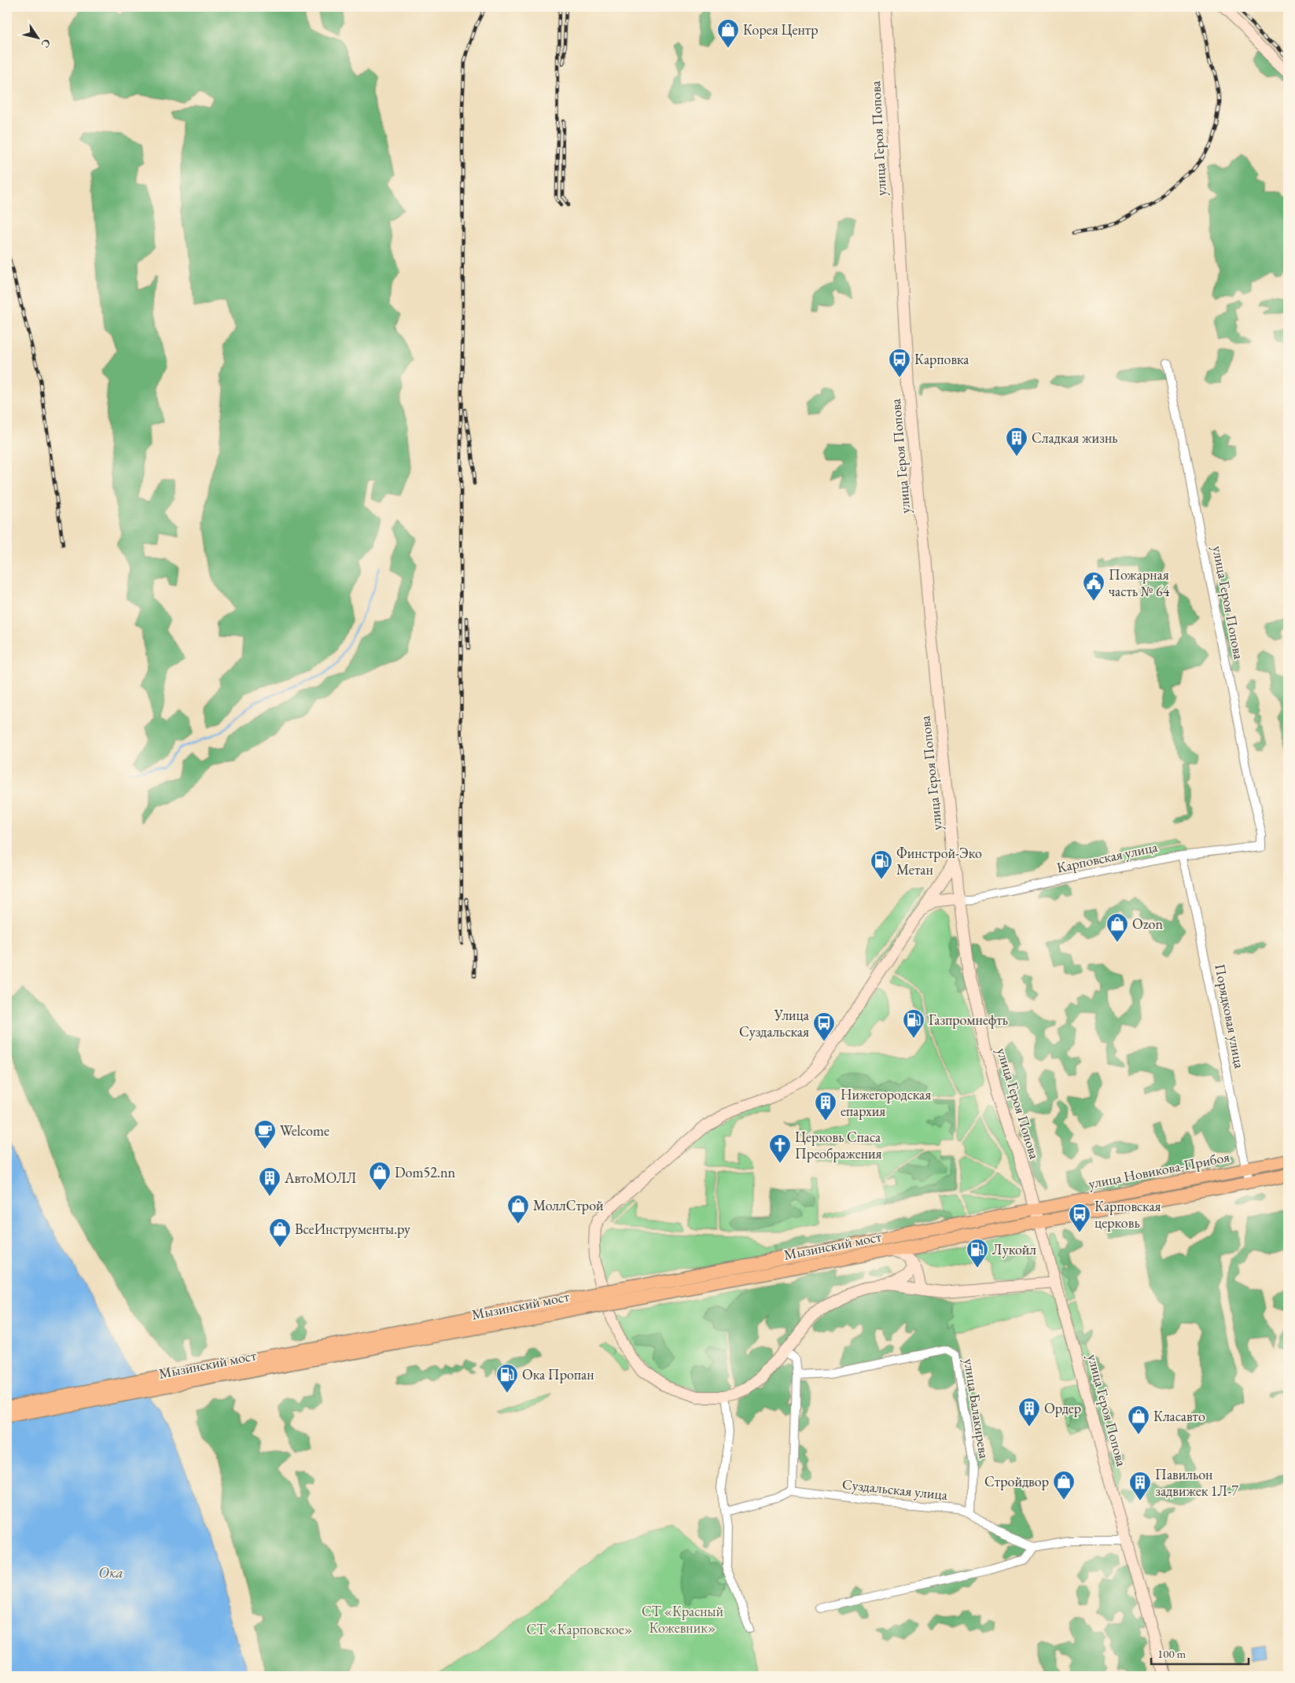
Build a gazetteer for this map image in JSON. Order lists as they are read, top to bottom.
{
  "streets": {
    "main road": ["улица Новикова-Прибоя", "Мызинский мост"],
    "street": [
      "улица Героя Попова",
      "Карповская улица",
      "Порядковая улица",
      "улица Балакирева",
      "Суздальская улица"
    ]
  },
  "crossings": [
    ["улица Героя Попова", "Карповская улица"],
    ["улица Героя Попова", "улица Новикова-Прибоя"],
    ["улица Героя Попова", "Мызинский мост"],
    ["Карповская улица", "Порядковая улица"],
    ["Порядковая улица", "улица Новикова-Прибоя"],
    ["улица Новикова-Прибоя", "Мызинский мост"],
    ["улица Балакирева", "Суздальская улица"]
  ],
  "water": ["Ока"],
  "parks": ["СТ «Красный Кожевник»", "СТ «Карповское»"],
  "places": {
    "shop": [
      "Корея Центр",
      "Ozon",
      "Dom52.nn",
      "МоллСтрой",
      "ВсеИнструменты.ру",
      "Класавто",
      "Стройдвор"
    ],
    "bus stop": ["Карповка", "Улица Суздальская", "Карповская церковь"],
    "building": [
      "Сладкая жизнь",
      "Нижегородская епархия",
      "АвтоМОЛЛ",
      "Ордер",
      "Павильон задвижек 1Л-7"
    ],
    "public building": ["Пожарная часть № 64"],
    "fuel station": [
      "Финстрой-Эко Метан",
      "Газпромнефть",
      "Лукойл",
      "Ока Пропан"
    ],
    "cafe": ["Welcome"],
    "church": ["Церковь Спаса Преображения"]
  },
  "scale_bar": "100 m",
  "north": "bottom right"
}
